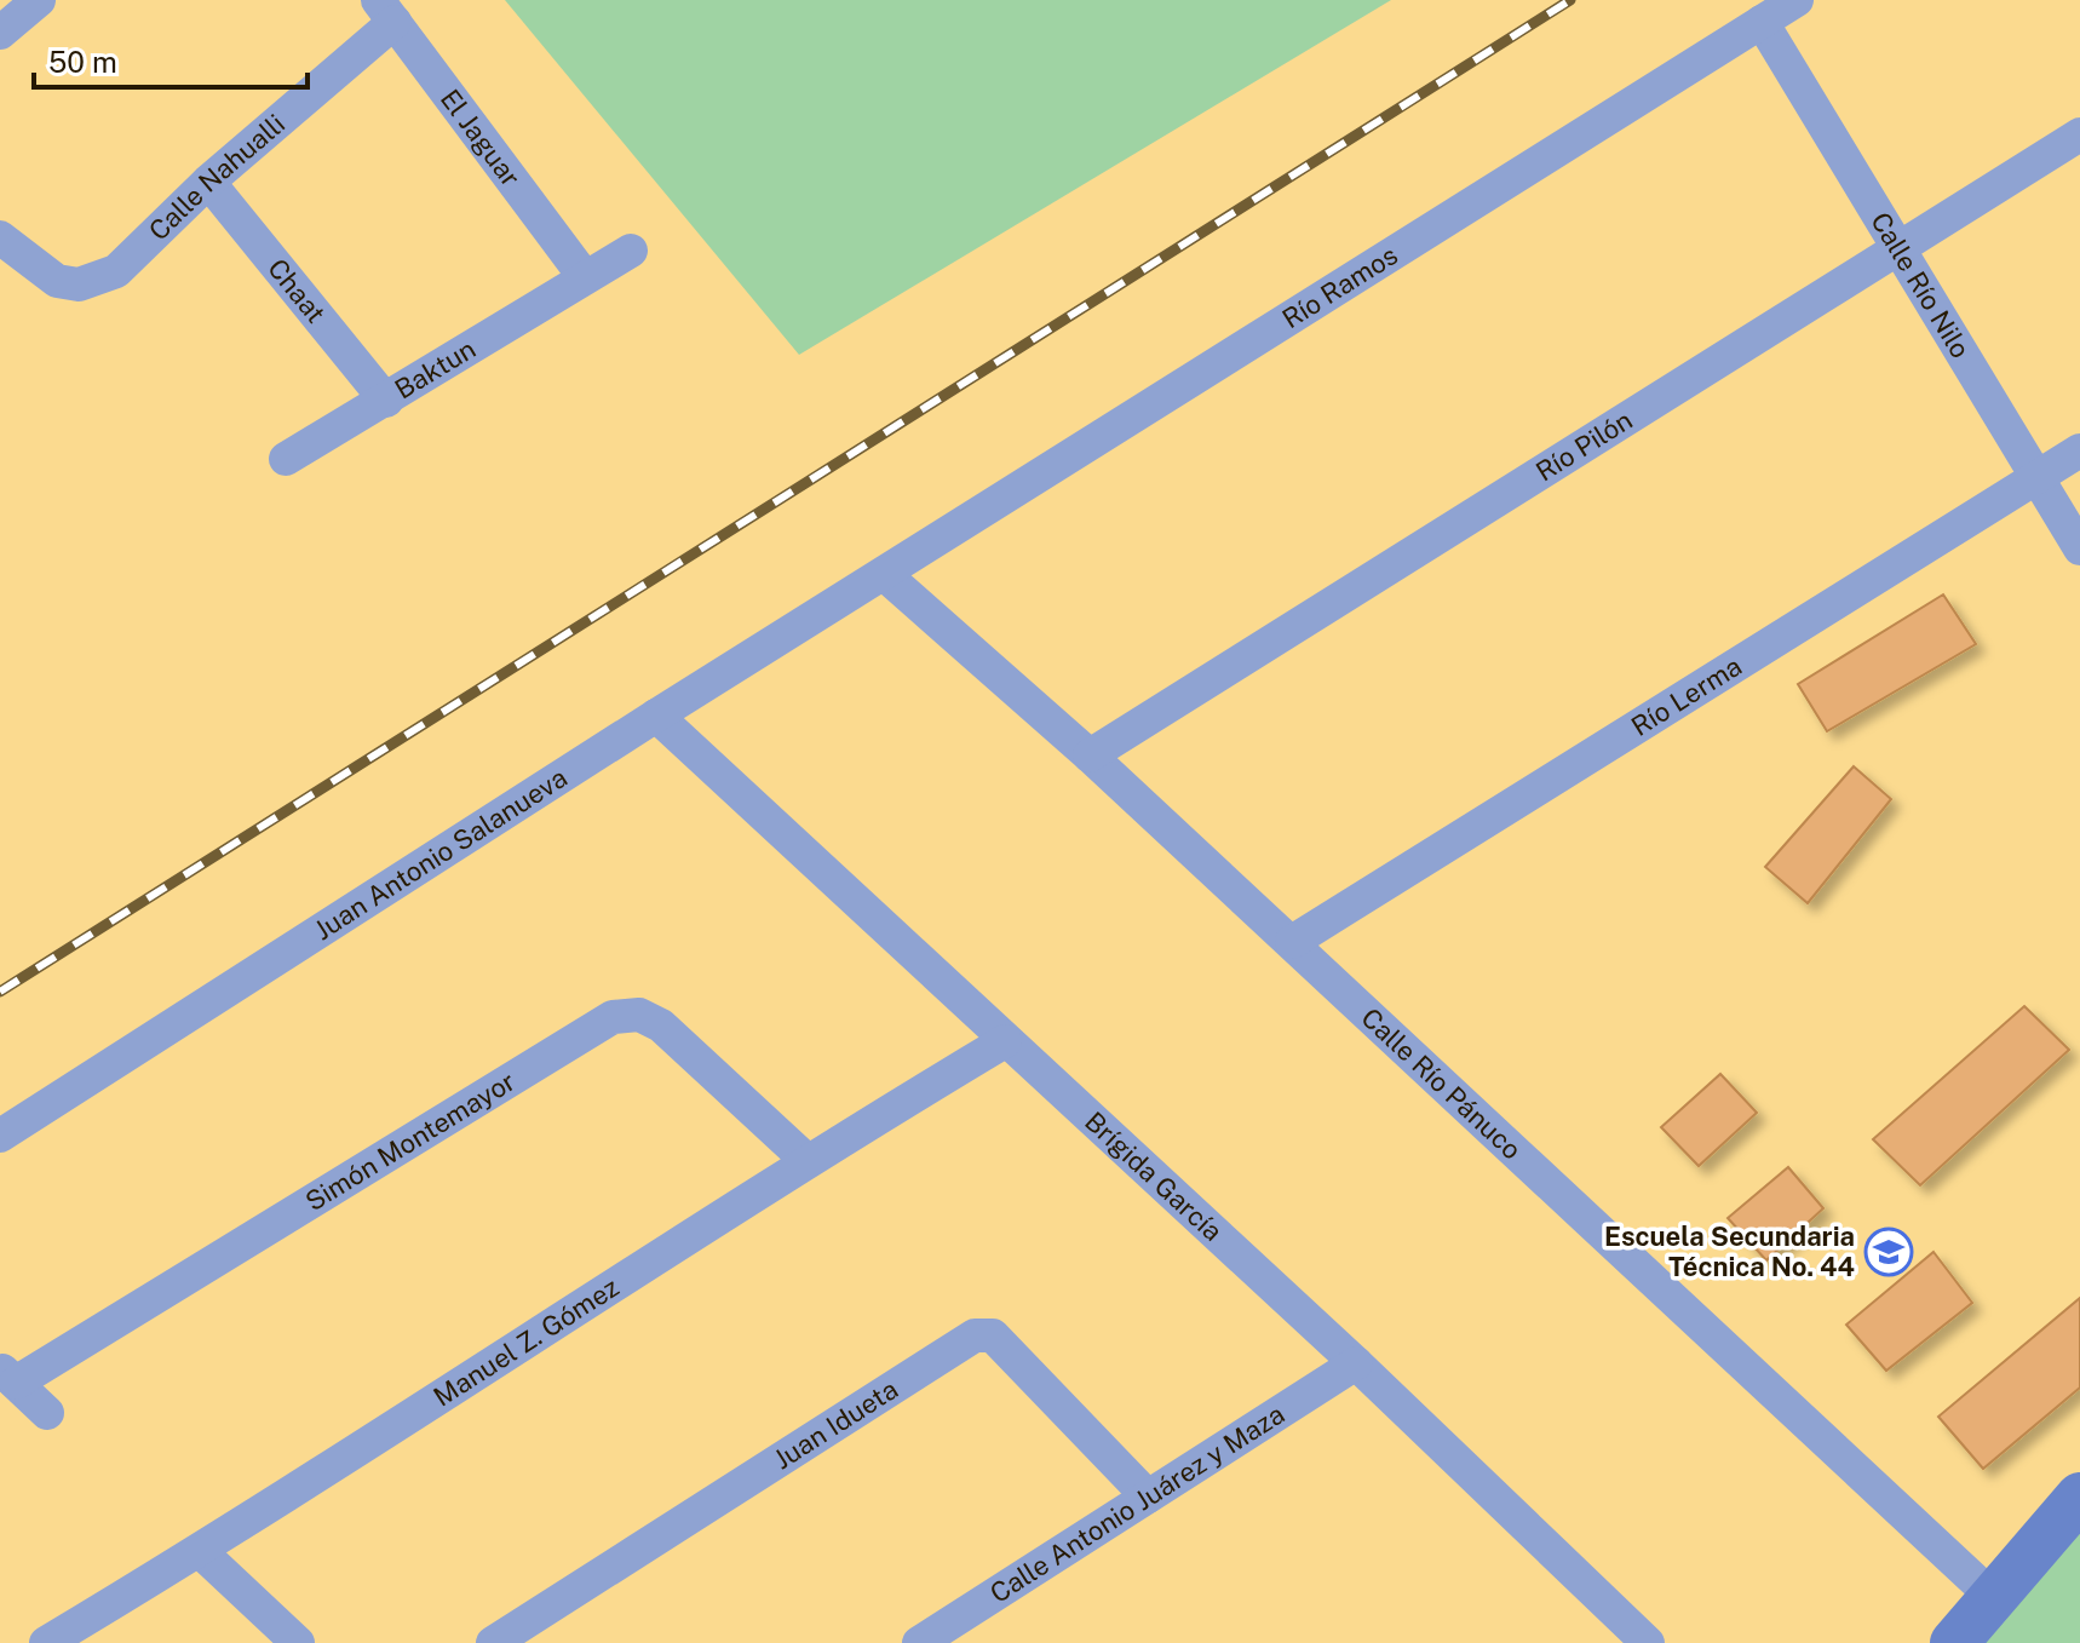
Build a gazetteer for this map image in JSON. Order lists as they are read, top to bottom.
{
  "streets": {
    "street": [
      "El Jaguar",
      "Calle Nahualli",
      "Río Ramos",
      "Calle Río Nilo",
      "Chaat",
      "Baktun",
      "Río Pilón",
      "Río Lerma",
      "Juan Antonio Salanueva",
      "Calle Río Pánuco",
      "Simón Montemayor",
      "Brígida García",
      "Manuel Z. Gómez",
      "Juan Idueta",
      "Calle Antonio Juárez y Maza"
    ]
  },
  "crossings": [
    ["El Jaguar", "Calle Nahualli"],
    ["El Jaguar", "Baktun"],
    ["Calle Nahualli", "Chaat"],
    ["Río Ramos", "Calle Río Nilo"],
    ["Río Ramos", "Juan Antonio Salanueva"],
    ["Río Ramos", "Calle Río Pánuco"],
    ["Calle Río Nilo", "Río Pilón"],
    ["Calle Río Nilo", "Río Lerma"],
    ["Chaat", "Baktun"],
    ["Río Pilón", "Calle Río Pánuco"],
    ["Río Lerma", "Calle Río Pánuco"],
    ["Juan Antonio Salanueva", "Calle Río Pánuco"],
    ["Juan Antonio Salanueva", "Brígida García"],
    ["Simón Montemayor", "Manuel Z. Gómez"],
    ["Brígida García", "Manuel Z. Gómez"],
    ["Brígida García", "Calle Antonio Juárez y Maza"],
    ["Juan Idueta", "Calle Antonio Juárez y Maza"]
  ],
  "places": {
    "school or university": ["Escuela Secundaria Técnica No. 44"]
  },
  "scale_bar": "50 m"
}
